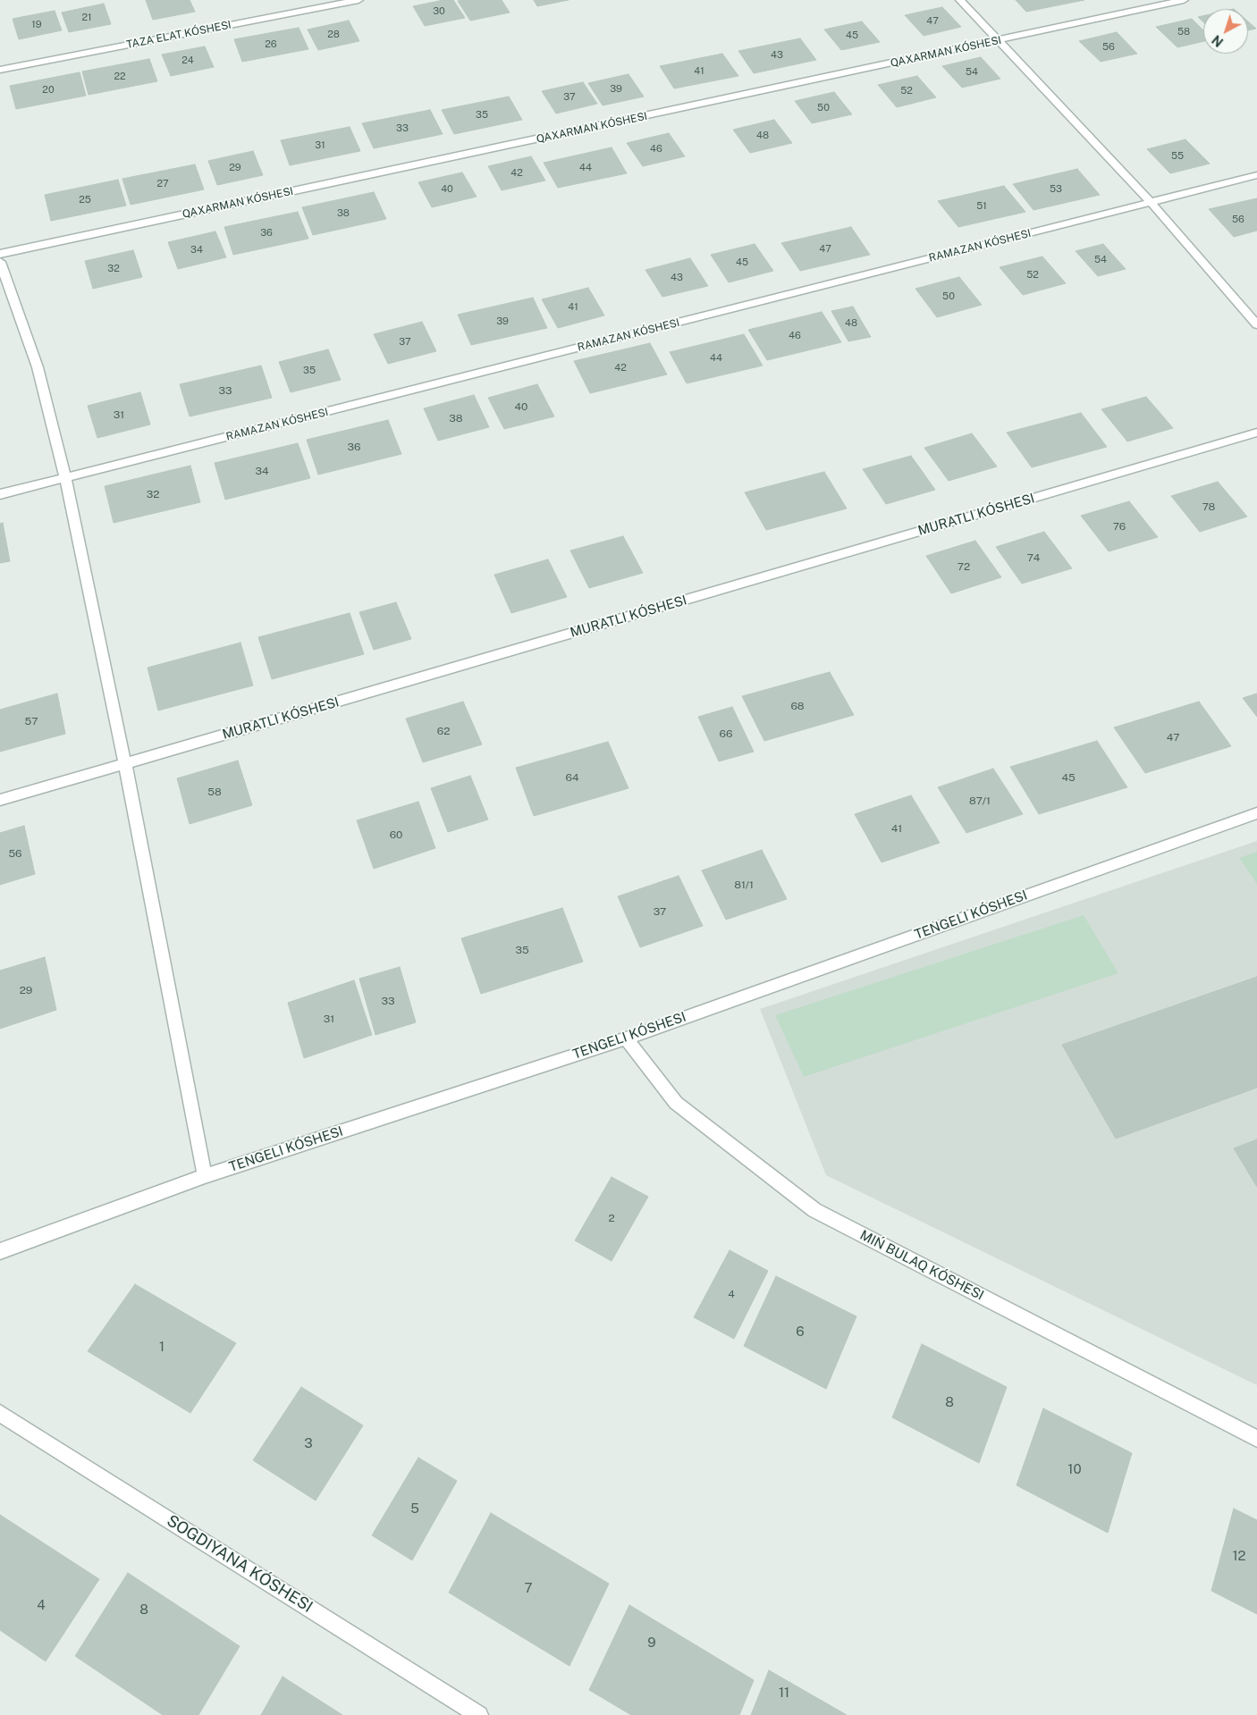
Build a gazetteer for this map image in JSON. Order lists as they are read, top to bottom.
{
  "streets": {
    "street": [
      "TAZA ELAT KÓSHESI",
      "QAXARMAN KÓSHESI",
      "RAMAZAN KÓSHESI",
      "TENGELI KÓSHESI",
      "SOGDIYANA KÓSHESI"
    ]
  },
  "house_numbers": [
    "30",
    "21",
    "47",
    "19",
    "58",
    "28",
    "45",
    "26",
    "56",
    "43",
    "24",
    "41",
    "54",
    "22",
    "39",
    "20",
    "52",
    "37",
    "50",
    "35",
    "33",
    "48",
    "31",
    "46",
    "55",
    "29",
    "44",
    "42",
    "27",
    "40",
    "53",
    "25",
    "51",
    "38",
    "56",
    "36",
    "47",
    "34",
    "54",
    "45",
    "32",
    "52",
    "43",
    "50",
    "41",
    "39",
    "48",
    "46",
    "37",
    "44",
    "42",
    "35",
    "33",
    "40",
    "31",
    "38",
    "36",
    "34",
    "32",
    "78",
    "76",
    "74",
    "72",
    "68",
    "57",
    "62",
    "66",
    "47",
    "64",
    "45",
    "58",
    "87/1",
    "41",
    "60",
    "56",
    "81/1",
    "37",
    "35",
    "29",
    "33",
    "31",
    "2",
    "4",
    "6",
    "1",
    "8",
    "3",
    "10",
    "5",
    "12",
    "7",
    "4",
    "8",
    "9",
    "11"
  ],
  "north": "bottom left"
}
